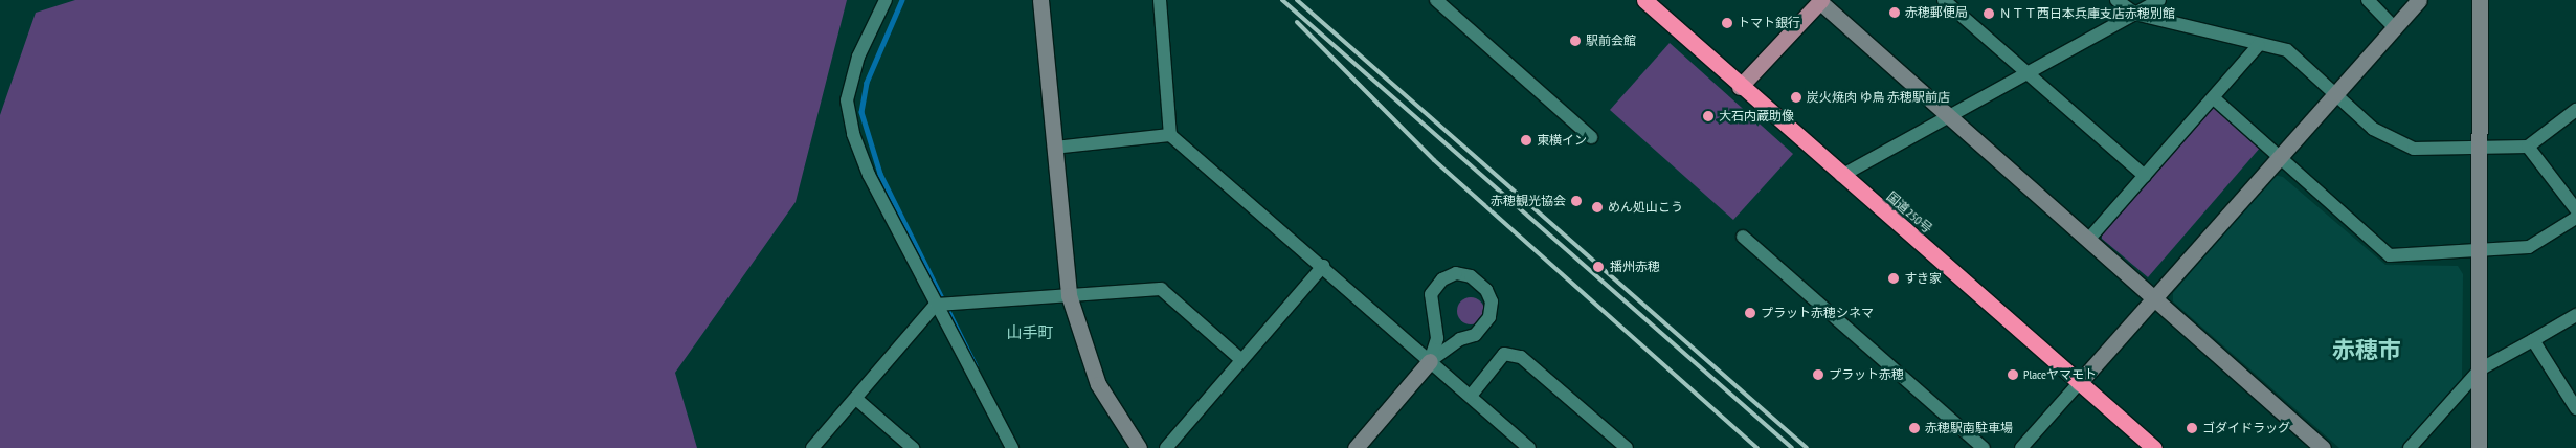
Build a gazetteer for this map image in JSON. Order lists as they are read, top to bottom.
{
  "streets": {
    "highway": ["国道250号"]
  },
  "districts": ["山手町", "赤穂市"],
  "places": [
    "赤穂郵便局",
    "ＮＴＴ西日本兵庫支店赤穂別館",
    "トマト銀行",
    "駅前会館",
    "炭火焼肉 ゆ鳥 赤穂駅前店",
    "大石内蔵助像",
    "東横イン",
    "赤穂観光協会",
    "めん処山こう",
    "播州赤穂",
    "すき家",
    "プラット赤穂シネマ",
    "プラット赤穂",
    "Placeヤマモト",
    "赤穂駅南駐車場",
    "ゴダイドラッグ"
  ]
}
